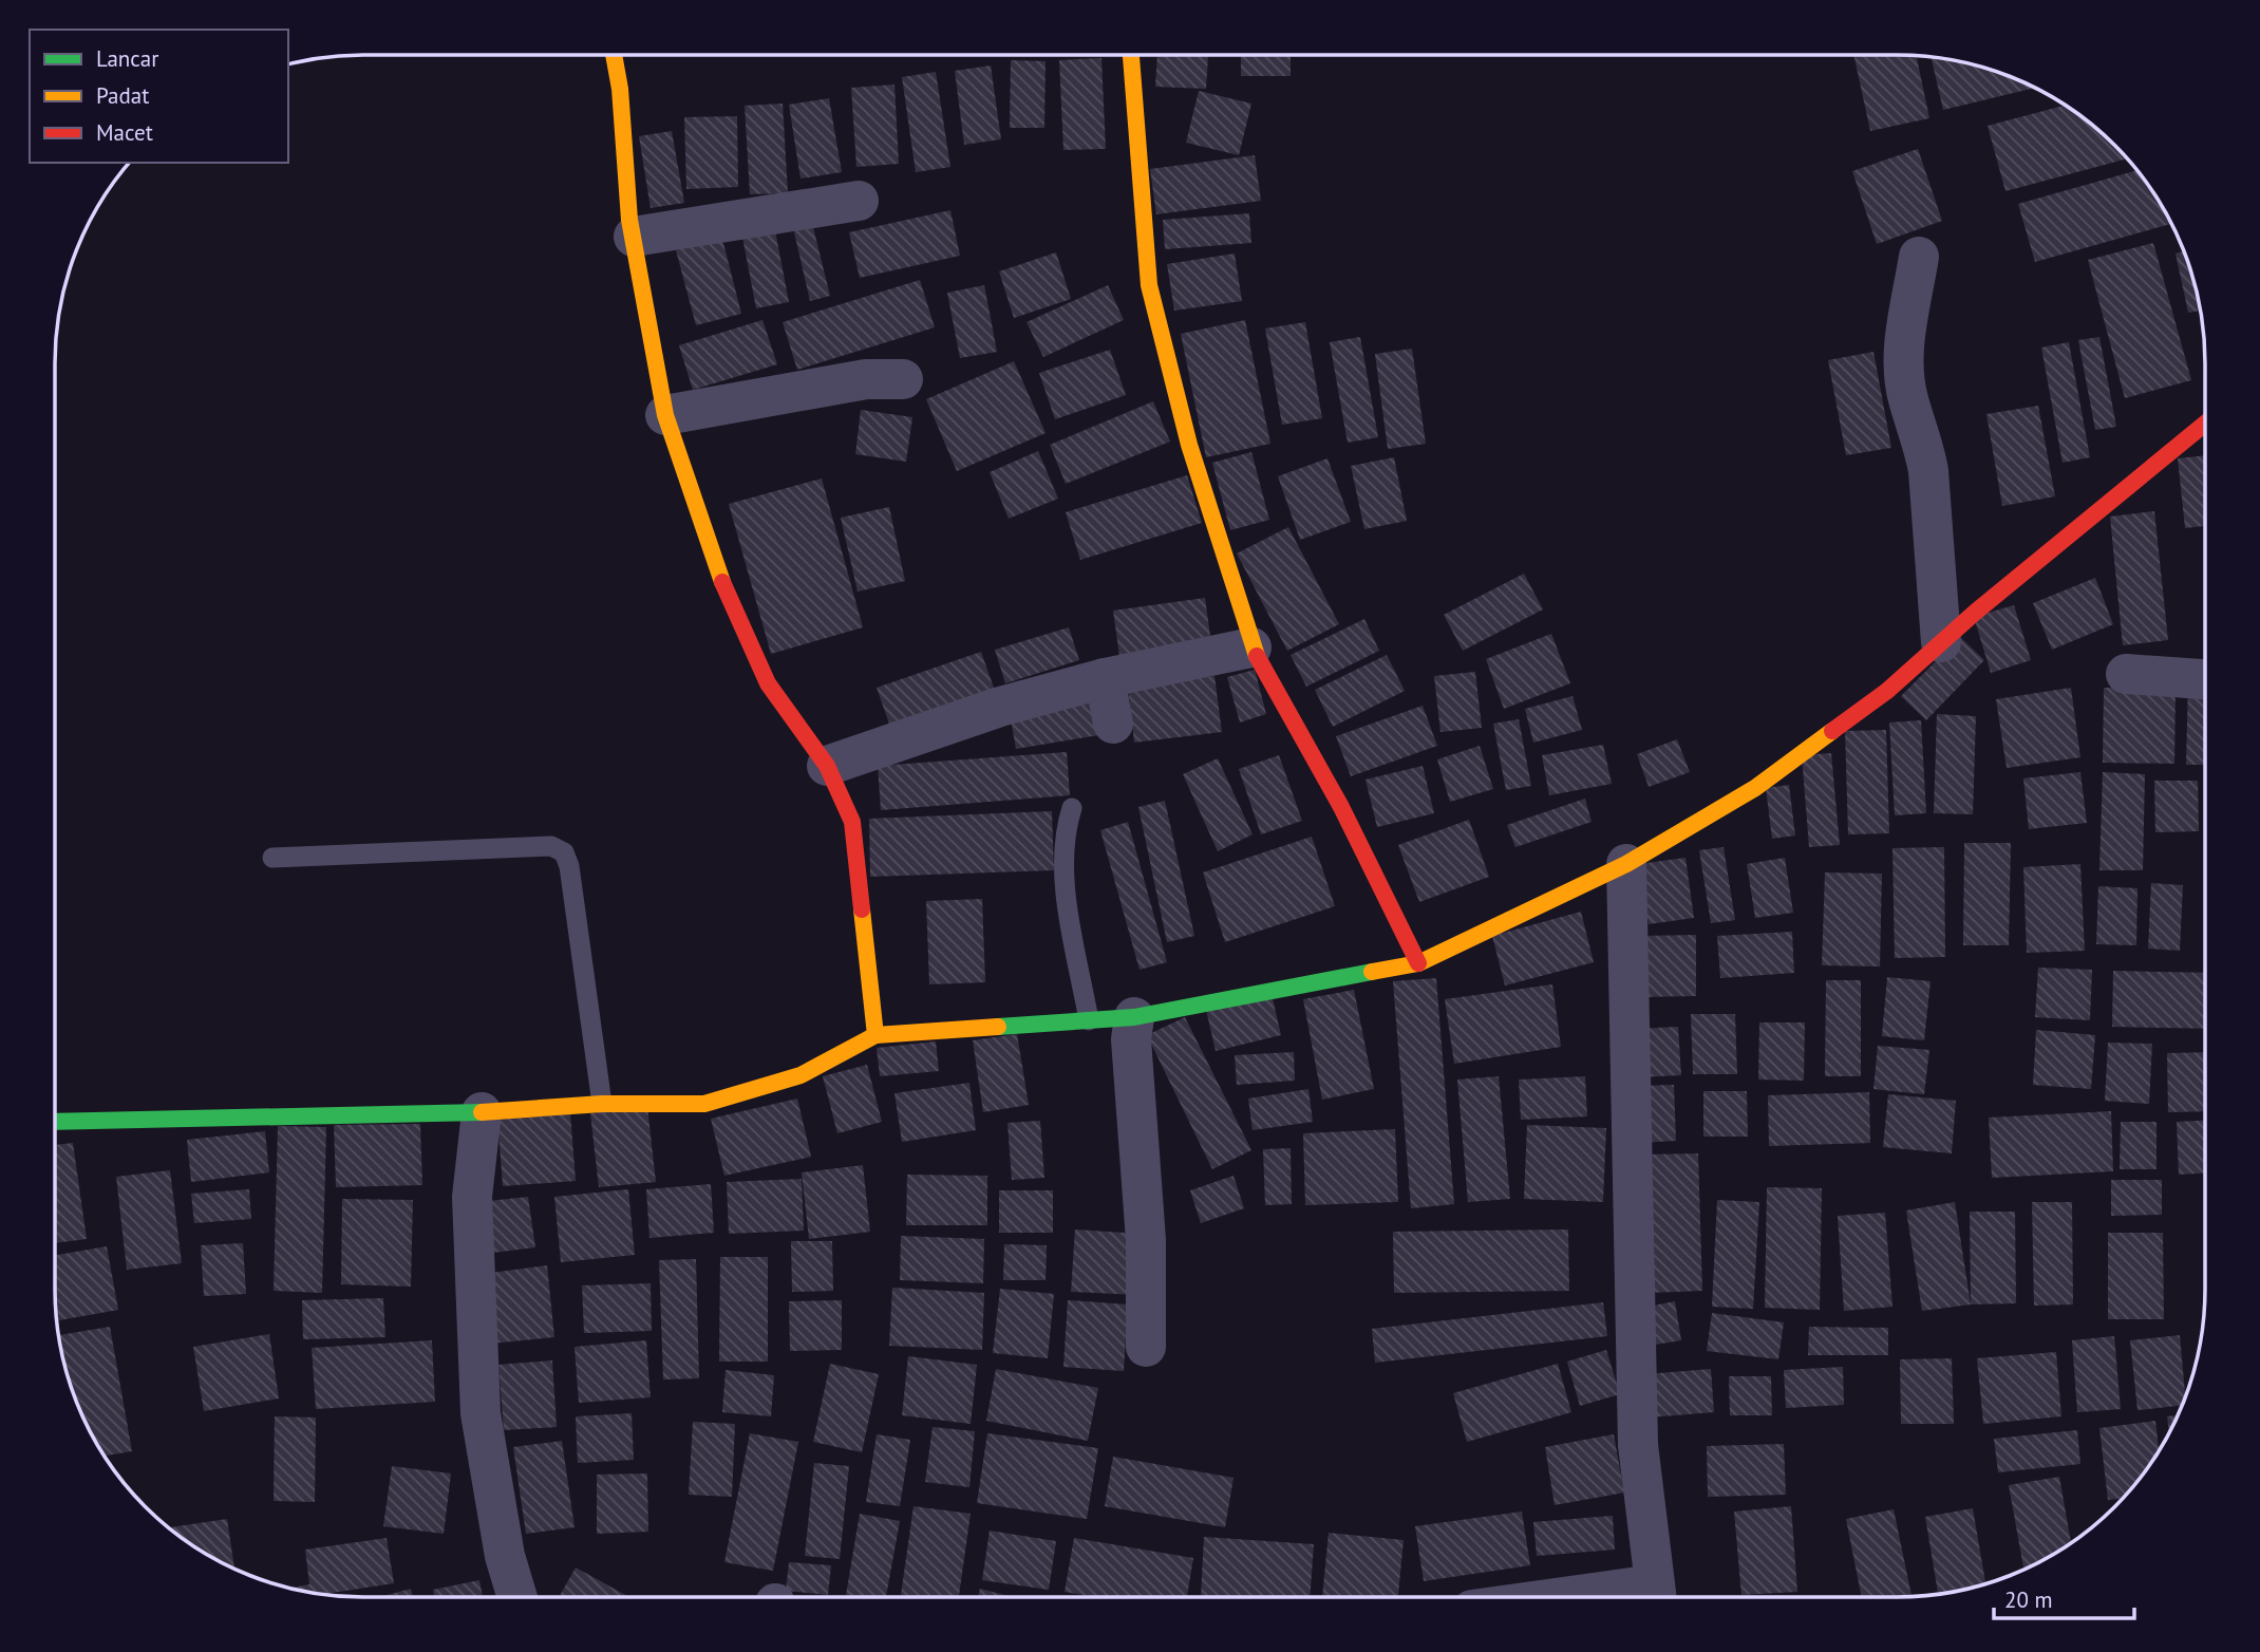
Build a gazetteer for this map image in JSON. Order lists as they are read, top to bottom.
{
  "legend": ["Lancar", "Padat", "Macet"],
  "scale_bar": "20 m"
}
